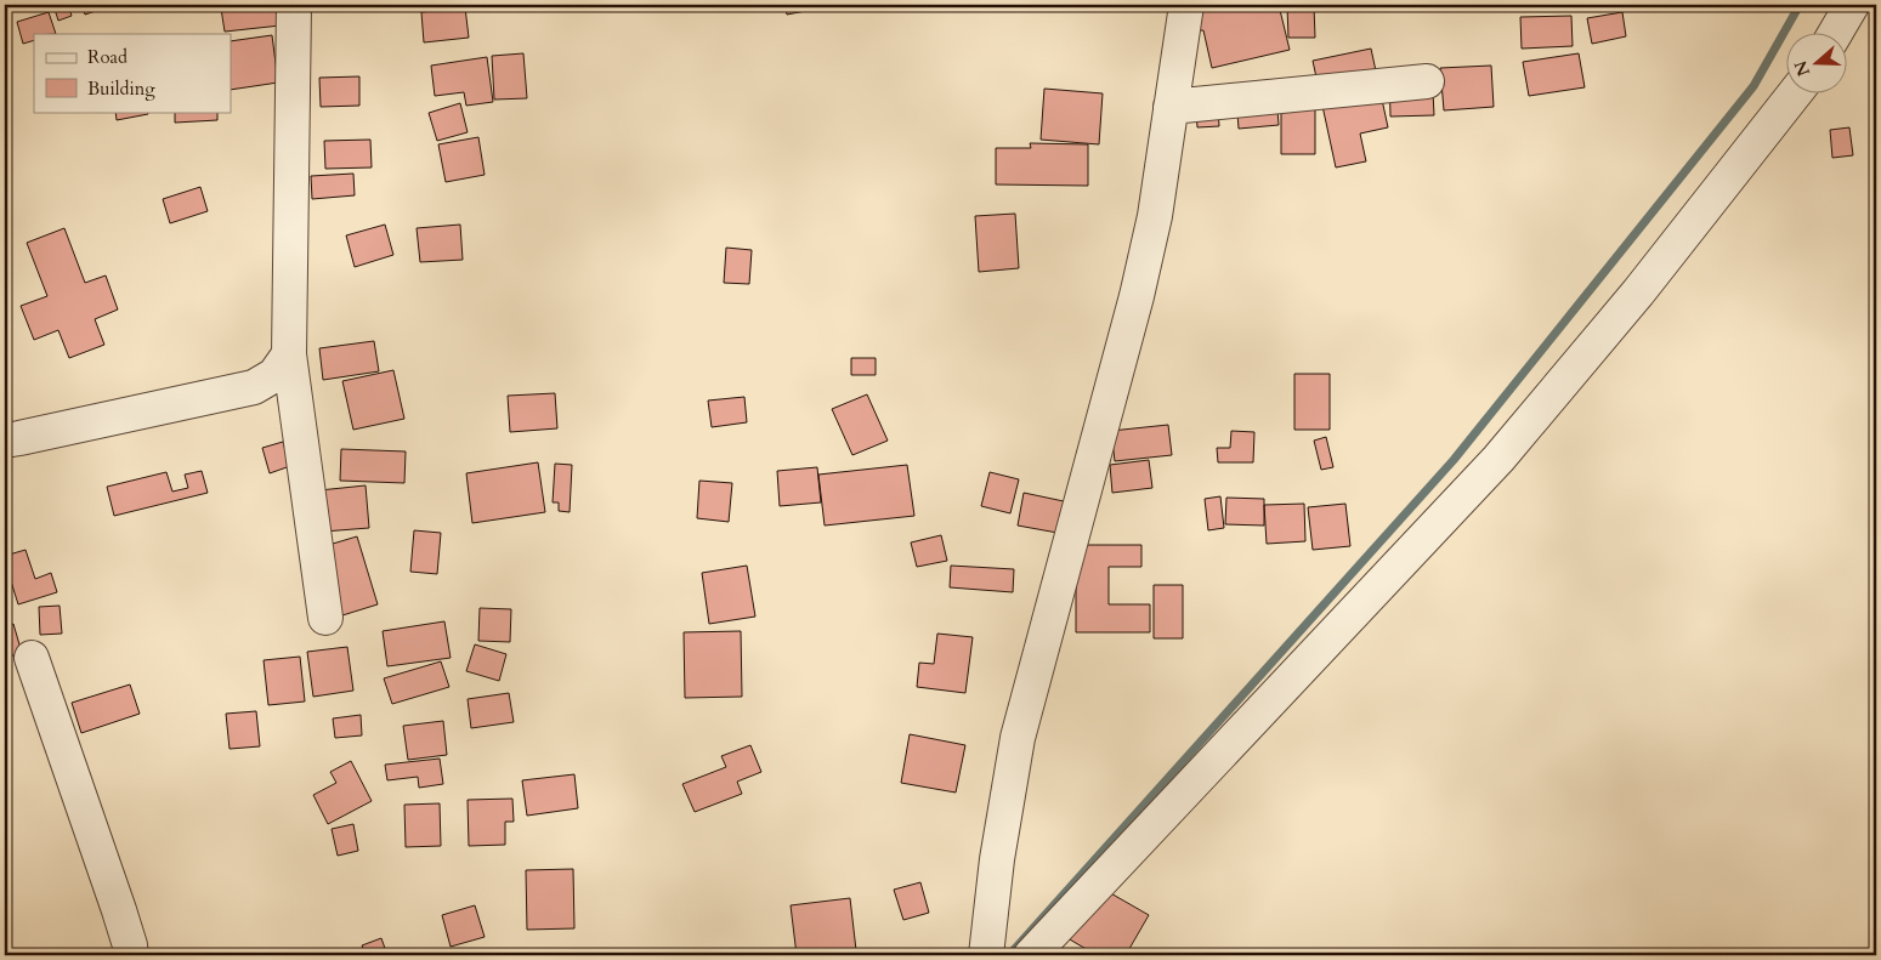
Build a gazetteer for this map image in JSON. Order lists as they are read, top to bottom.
{
  "legend": ["Road", "Building"],
  "north": "left"
}
